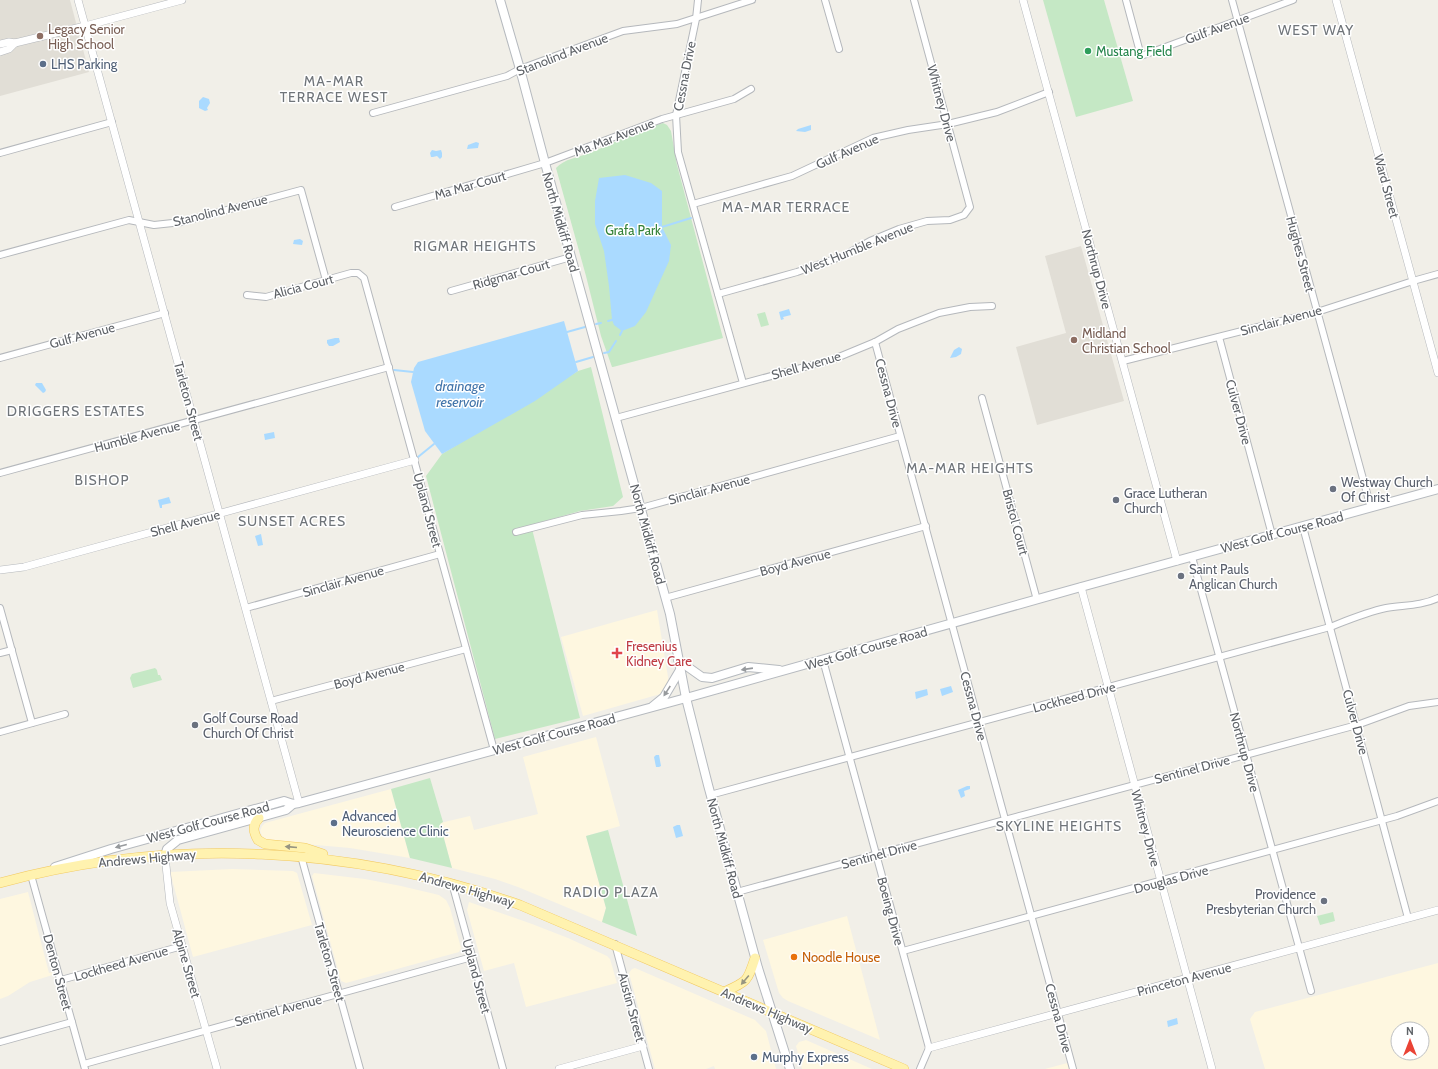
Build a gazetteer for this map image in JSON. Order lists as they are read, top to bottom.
{
  "streets": {
    "main road": ["North Midkiff Road", "West Golf Course Road", "Andrews Highway"],
    "street": [
      "Gulf Avenue",
      "Stanolind Avenue",
      "Cessna Drive",
      "Whitney Drive",
      "Ma Mar Avenue",
      "Ma Mar Court",
      "Ward Street",
      "West Humble Avenue",
      "Hughes Street",
      "Northrup Drive",
      "Ridgmar Court",
      "Alicia Court",
      "Sinclair Avenue",
      "Shell Avenue",
      "Tarleton Street",
      "Culver Drive",
      "Humble Avenue",
      "Upland Street",
      "Bristol Court",
      "Boyd Avenue",
      "Lockheed Drive",
      "Sentinel Drive",
      "Douglas Drive",
      "Boeing Drive",
      "Lockheed Avenue",
      "Alpine Street",
      "Denton Street",
      "Princeton Avenue",
      "Austin Street",
      "Sentinel Avenue"
    ]
  },
  "crossings": [
    ["Gulf Avenue", "Cessna Drive"],
    ["Gulf Avenue", "Whitney Drive"],
    ["Gulf Avenue", "Hughes Street"],
    ["Gulf Avenue", "Northrup Drive"],
    ["Gulf Avenue", "Tarleton Street"],
    ["Stanolind Avenue", "Cessna Drive"],
    ["Stanolind Avenue", "North Midkiff Road"],
    ["Stanolind Avenue", "Alicia Court"],
    ["Stanolind Avenue", "Tarleton Street"],
    ["Cessna Drive", "Ma Mar Avenue"],
    ["Cessna Drive", "West Humble Avenue"],
    ["Cessna Drive", "Sinclair Avenue"],
    ["Cessna Drive", "Shell Avenue"],
    ["Cessna Drive", "West Golf Course Road"],
    ["Cessna Drive", "Boyd Avenue"],
    ["Cessna Drive", "Lockheed Drive"],
    ["Cessna Drive", "Sentinel Drive"],
    ["Cessna Drive", "Douglas Drive"],
    ["Cessna Drive", "Princeton Avenue"],
    ["Whitney Drive", "West Humble Avenue"],
    ["Whitney Drive", "West Golf Course Road"],
    ["Whitney Drive", "Lockheed Drive"],
    ["Whitney Drive", "Sentinel Drive"],
    ["Whitney Drive", "Douglas Drive"],
    ["Whitney Drive", "Princeton Avenue"],
    ["Ma Mar Avenue", "Ma Mar Court"],
    ["Ma Mar Avenue", "North Midkiff Road"],
    ["Ma Mar Court", "North Midkiff Road"],
    ["Ward Street", "Sinclair Avenue"],
    ["North Midkiff Road", "Ridgmar Court"],
    ["North Midkiff Road", "Sinclair Avenue"],
    ["North Midkiff Road", "Shell Avenue"],
    ["North Midkiff Road", "West Golf Course Road"],
    ["North Midkiff Road", "Boyd Avenue"],
    ["North Midkiff Road", "Lockheed Drive"],
    ["North Midkiff Road", "Sentinel Drive"],
    ["North Midkiff Road", "Andrews Highway"],
    ["Hughes Street", "Sinclair Avenue"],
    ["Hughes Street", "West Golf Course Road"],
    ["Northrup Drive", "Sinclair Avenue"],
    ["Northrup Drive", "West Golf Course Road"],
    ["Northrup Drive", "Lockheed Drive"],
    ["Northrup Drive", "Sentinel Drive"],
    ["Northrup Drive", "Douglas Drive"],
    ["Northrup Drive", "Princeton Avenue"],
    ["Alicia Court", "Upland Street"],
    ["Sinclair Avenue", "Tarleton Street"],
    ["Sinclair Avenue", "Culver Drive"],
    ["Sinclair Avenue", "Upland Street"],
    ["Shell Avenue", "Tarleton Street"],
    ["Shell Avenue", "Upland Street"],
    ["Tarleton Street", "Humble Avenue"],
    ["Tarleton Street", "West Golf Course Road"],
    ["Tarleton Street", "Boyd Avenue"],
    ["Tarleton Street", "Andrews Highway"],
    ["Tarleton Street", "Sentinel Avenue"],
    ["Culver Drive", "West Golf Course Road"],
    ["Culver Drive", "Lockheed Drive"],
    ["Culver Drive", "Sentinel Drive"],
    ["Culver Drive", "Douglas Drive"],
    ["Culver Drive", "Princeton Avenue"],
    ["Humble Avenue", "Upland Street"],
    ["Upland Street", "West Golf Course Road"],
    ["Upland Street", "Boyd Avenue"],
    ["Upland Street", "Andrews Highway"],
    ["Upland Street", "Sentinel Avenue"],
    ["Bristol Court", "West Golf Course Road"],
    ["West Golf Course Road", "Andrews Highway"],
    ["West Golf Course Road", "Boeing Drive"],
    ["West Golf Course Road", "Alpine Street"],
    ["West Golf Course Road", "Denton Street"],
    ["Lockheed Drive", "Boeing Drive"],
    ["Sentinel Drive", "Boeing Drive"],
    ["Andrews Highway", "Alpine Street"],
    ["Andrews Highway", "Denton Street"],
    ["Andrews Highway", "Austin Street"],
    ["Douglas Drive", "Boeing Drive"],
    ["Boeing Drive", "Princeton Avenue"],
    ["Lockheed Avenue", "Alpine Street"],
    ["Lockheed Avenue", "Denton Street"],
    ["Alpine Street", "Sentinel Avenue"],
    ["Denton Street", "Sentinel Avenue"]
  ],
  "districts": [
    "WEST WAY",
    "MA-MAR TERRACE WEST",
    "MA-MAR TERRACE",
    "RIGMAR HEIGHTS",
    "DRIGGERS ESTATES",
    "MA-MAR HEIGHTS",
    "BISHOP",
    "SUNSET ACRES",
    "SKYLINE HEIGHTS",
    "RADIO PLAZA"
  ],
  "water": ["drainage reservoir"],
  "parks": ["Grafa Park"],
  "places": {
    "other": [
      "Legacy Senior High School",
      "Mustang Field",
      "LHS Parking",
      "Midland Christian School",
      "Westway Church Of Christ",
      "Grace Lutheran Church",
      "Saint Pauls Anglican Church",
      "Golf Course Road Church Of Christ",
      "Advanced Neuroscience Clinic",
      "Providence Presbyterian Church",
      "Noodle House",
      "Murphy Express"
    ],
    "health": ["Fresenius Kidney Care"]
  },
  "north": "top"
}
